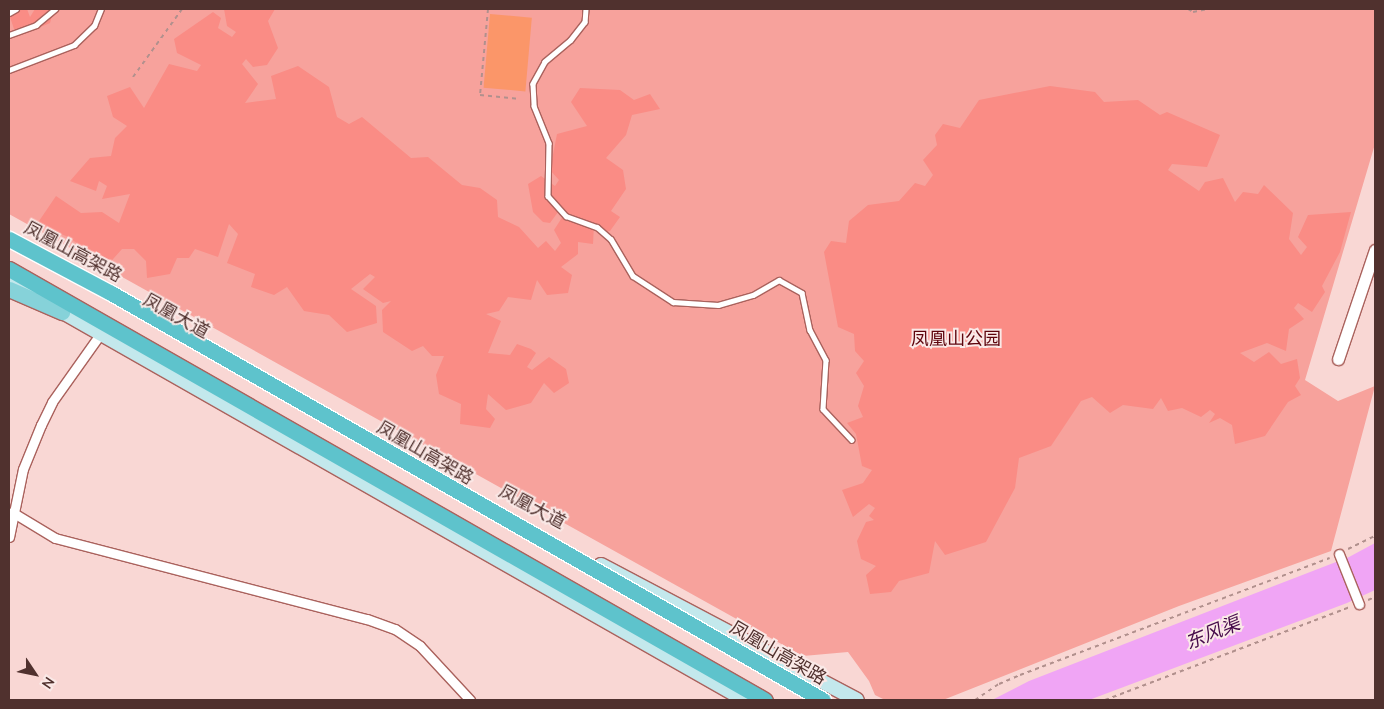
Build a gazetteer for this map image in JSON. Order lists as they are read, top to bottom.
{
  "streets": {
    "highway": ["凤凰山高架路"],
    "main road": ["凤凰大道"]
  },
  "water": ["东风渠"],
  "parks": ["凤凰山公园"],
  "north": "bottom right"
}
